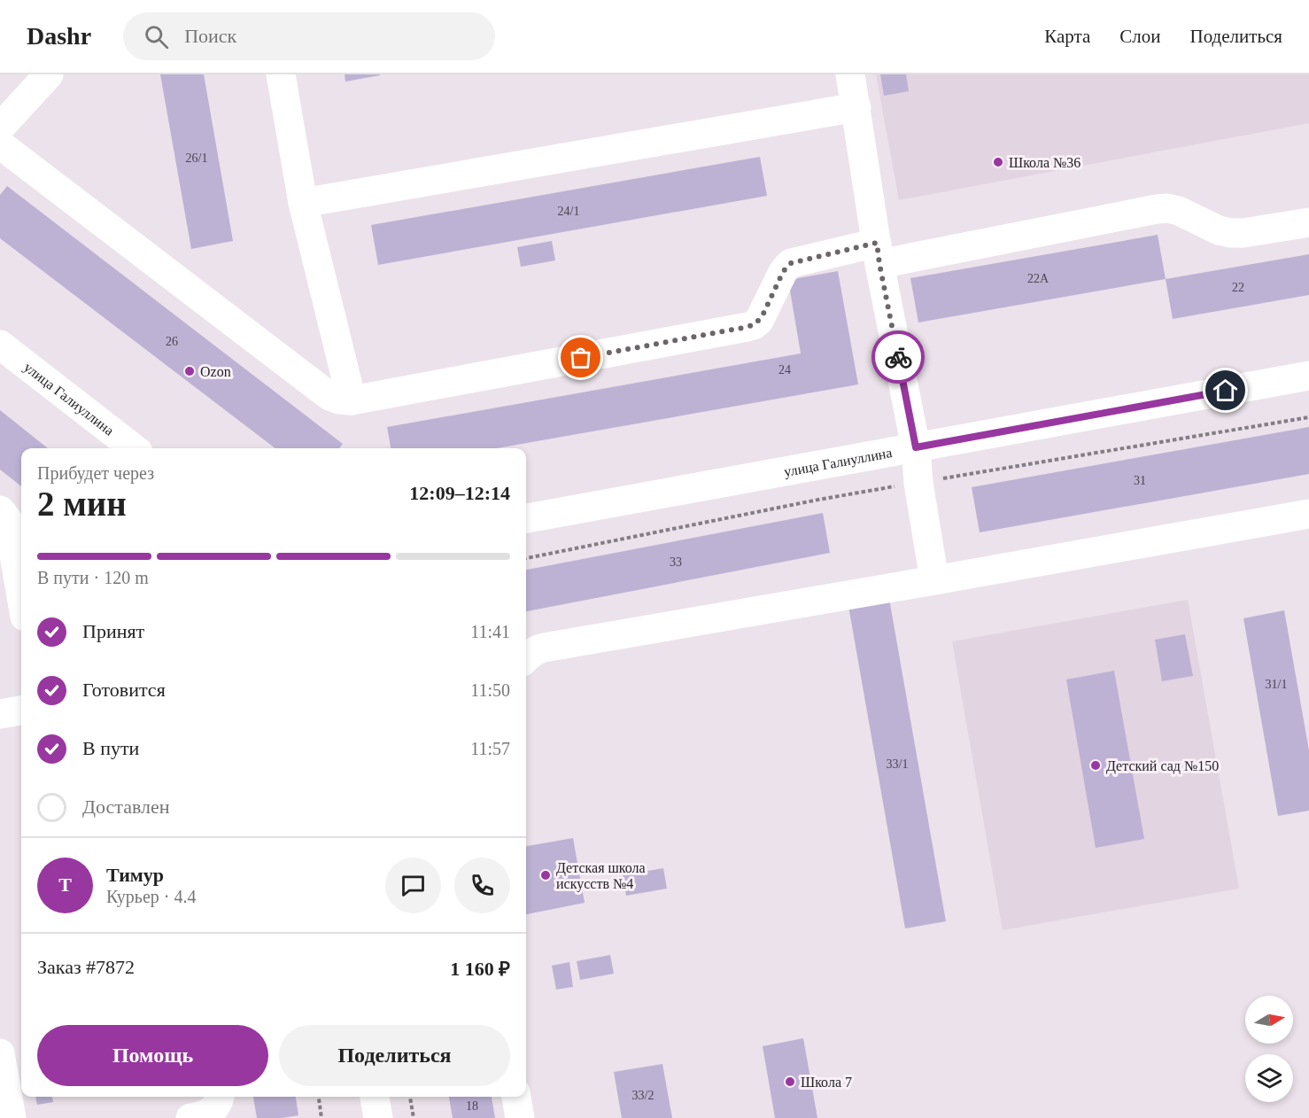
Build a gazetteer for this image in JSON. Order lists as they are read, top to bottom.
{
  "streets": {
    "street": ["улица Галиуллина"]
  },
  "places": [
    "Школа №36",
    "Ozon",
    "Детский сад №150",
    "Детская школа искусств №4",
    "Школа 7"
  ],
  "house_numbers": [
    "26/1",
    "24/1",
    "22А",
    "22",
    "26",
    "24",
    "31",
    "33",
    "31/1",
    "33/1",
    "33/2",
    "18"
  ],
  "north": "right",
  "page": {
    "header": "Dashr",
    "search": "Поиск",
    "nav": ["Карта", "Слои", "Поделиться"],
    "heading": ["2 мин", "Прибудет через", "12:09–12:14"],
    "panel": [
      "Тимур",
      "Курьер · 4.4",
      "Заказ #7872",
      "1 160 ₽"
    ],
    "bar": "В пути · 120 m",
    "list": [
      ["Принят", "11:41"],
      ["Готовится", "11:50"],
      ["В пути", "11:57"],
      "Доставлен"
    ],
    "round": "Т",
    "buttons": ["Помощь", "Поделиться"]
  }
}
